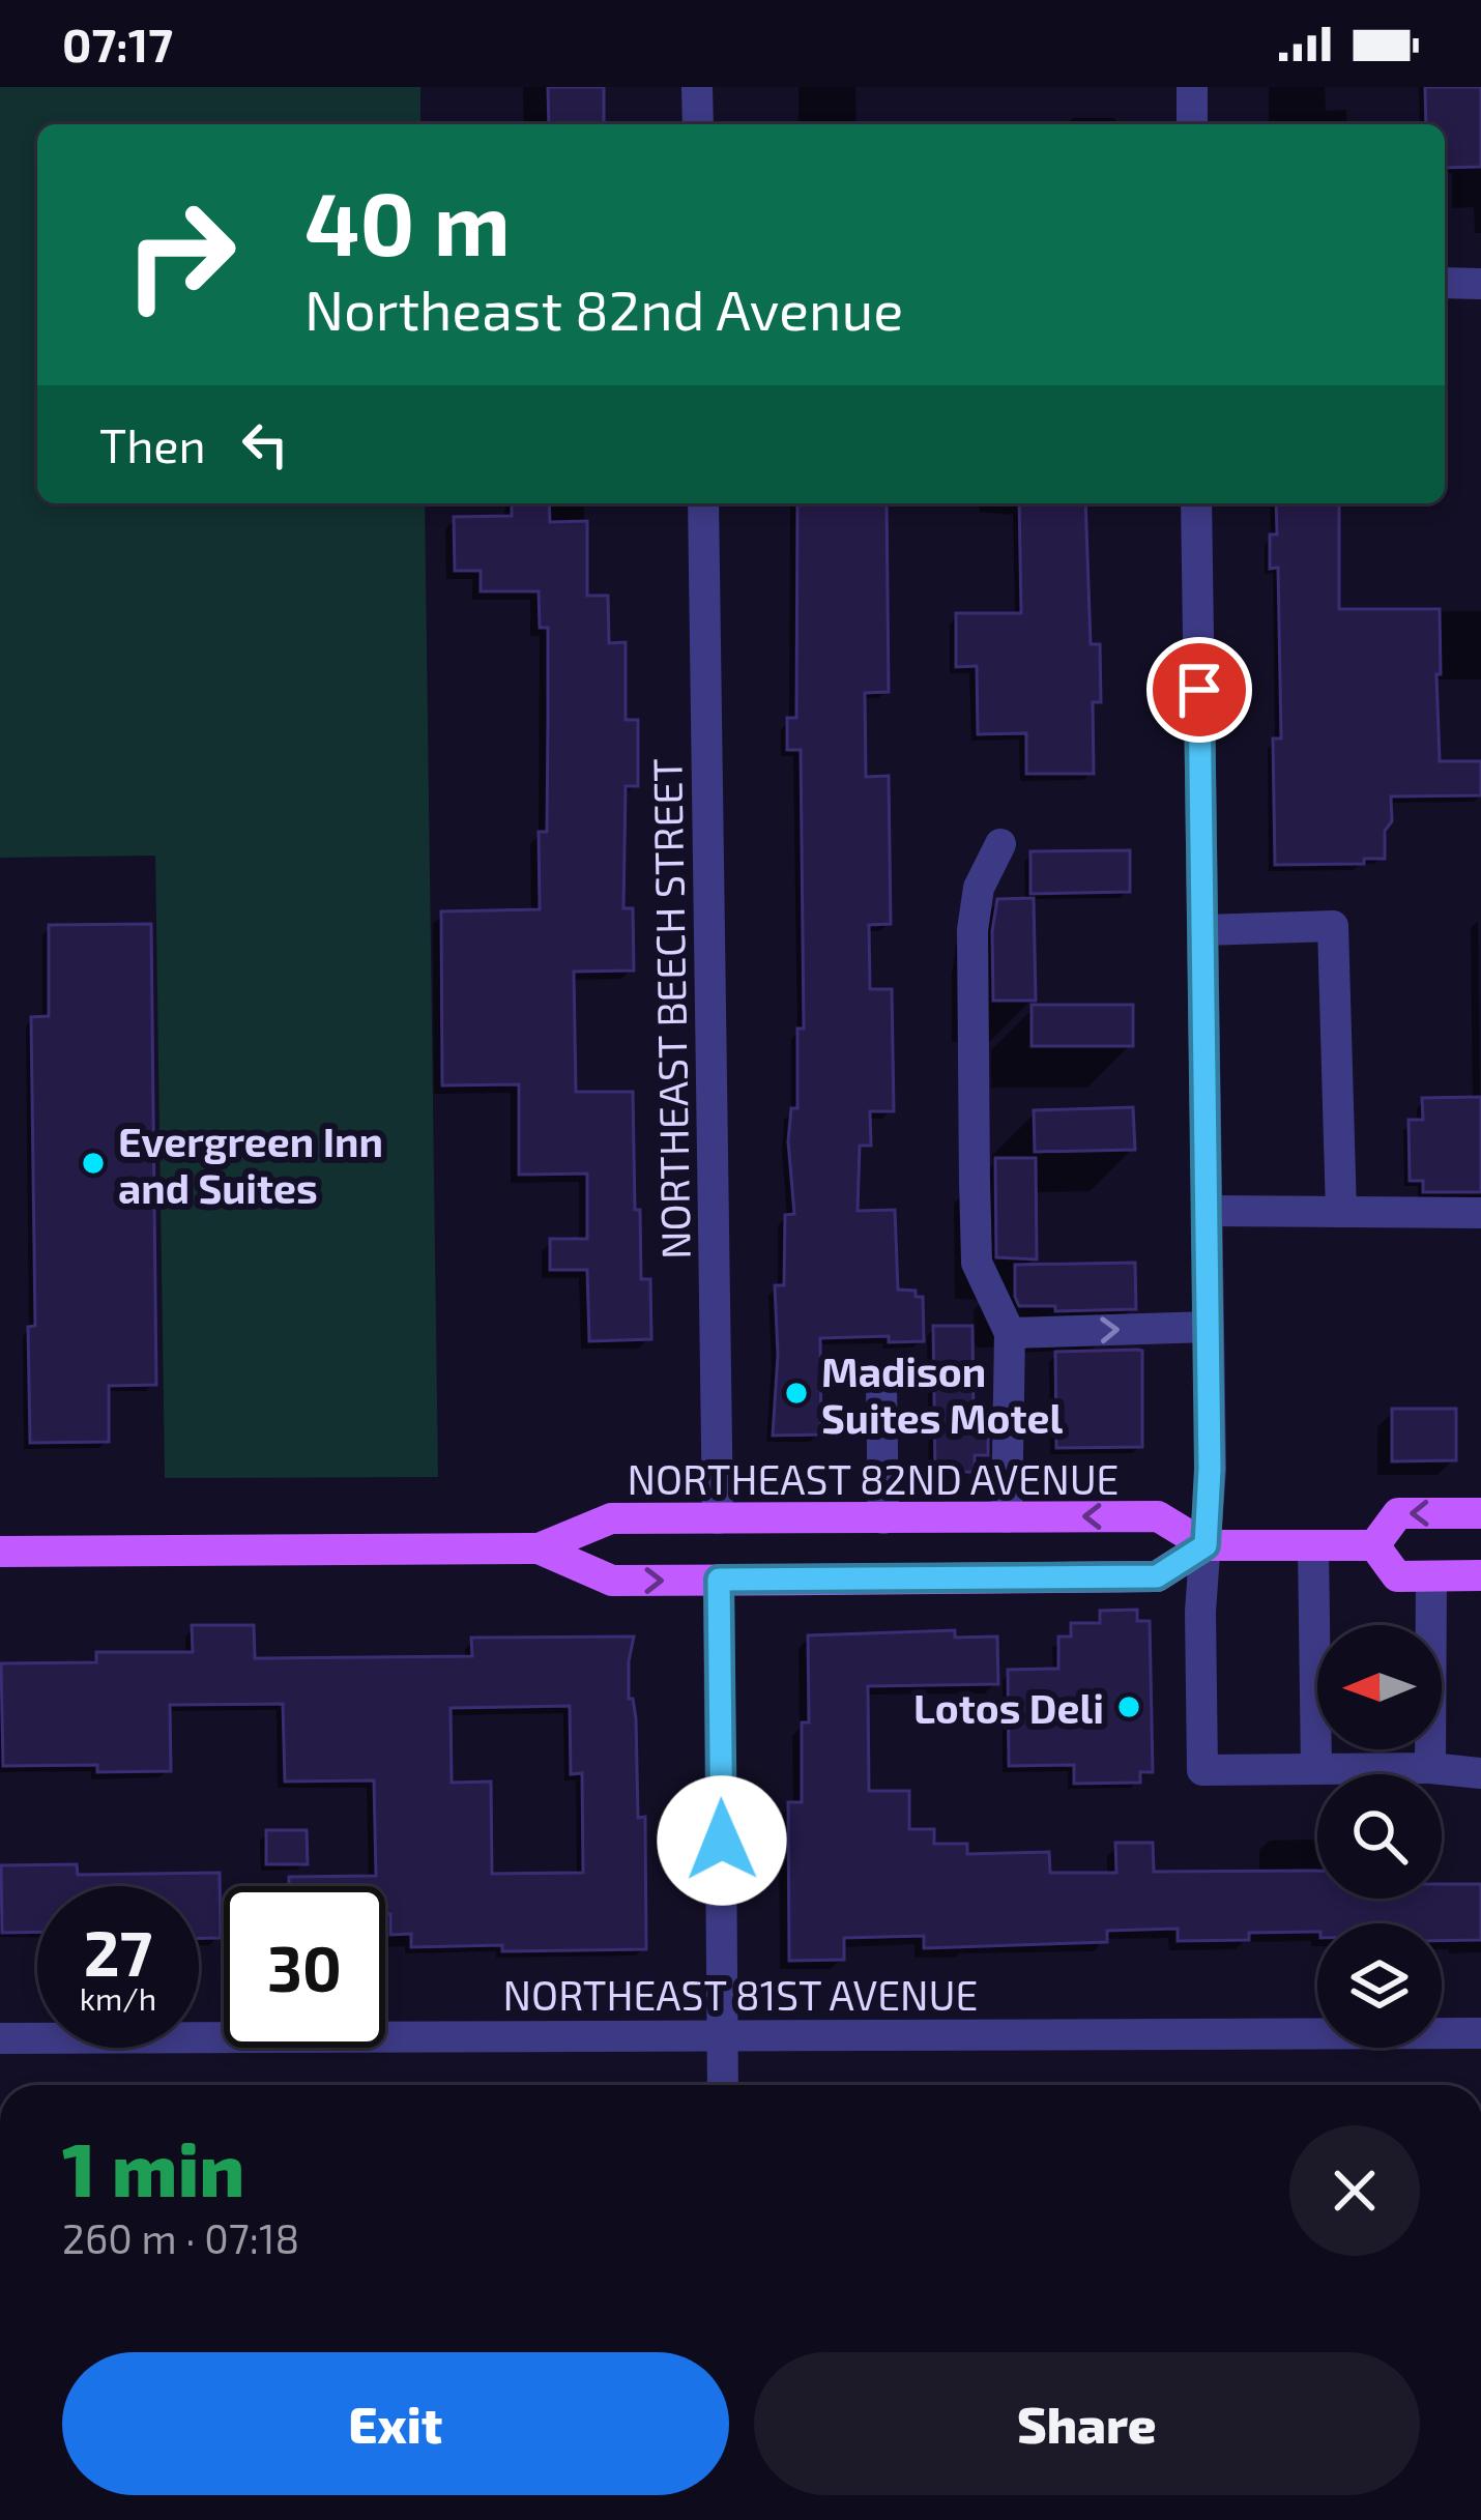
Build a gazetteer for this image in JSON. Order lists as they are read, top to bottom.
{
  "streets": {
    "main road": ["NORTHEAST 82ND AVENUE"],
    "street": ["NORTHEAST BEECH STREET", "NORTHEAST 81ST AVENUE"]
  },
  "crossings": [
    ["NORTHEAST BEECH STREET", "NORTHEAST 82ND AVENUE"]
  ],
  "places": ["Evergreen Inn and Suites", "Madison Suites Motel", "Lotos Deli"],
  "north": "left",
  "page": {
    "status": "07:17",
    "turn": ["40 m", "Northeast 82nd Avenue"],
    "then": "Then",
    "speed": "27 km/h",
    "limit": "30",
    "heading": ["1 min", "260 m · 07:18"],
    "buttons": ["Exit", "Share"]
  }
}
